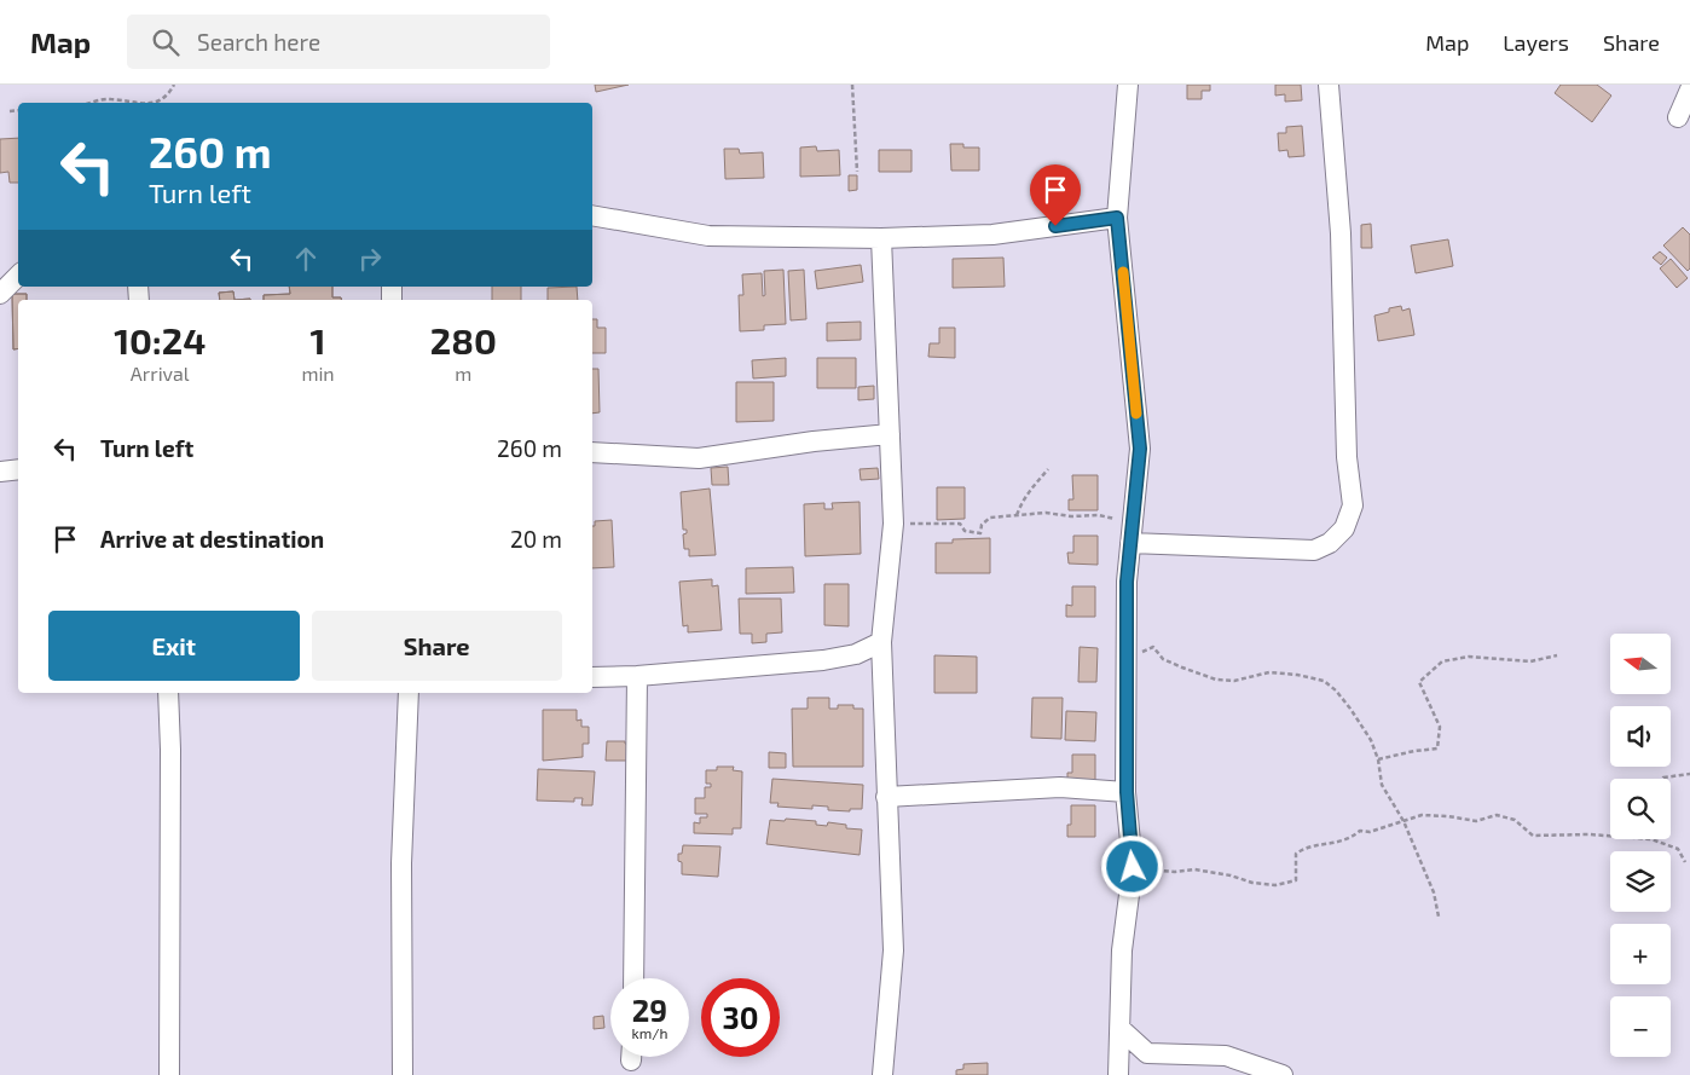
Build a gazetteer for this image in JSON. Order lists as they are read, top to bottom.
{
  "north": "left",
  "page": {
    "header": "Map",
    "search": "Search here",
    "nav": ["Map", "Layers", "Share"],
    "turn": ["260 m", "Turn left"],
    "eta": [
      "10:24",
      "Arrival",
      "1",
      "min",
      "280",
      "m"
    ],
    "list": [
      {
        "name": "Turn left",
        "value": "260 m"
      },
      {
        "name": "Arrive at destination",
        "value": "20 m"
      }
    ],
    "buttons": ["Exit", "Share"],
    "map_buttons": ["+", "−"],
    "speed": "29 km/h",
    "limit": "30"
  }
}
